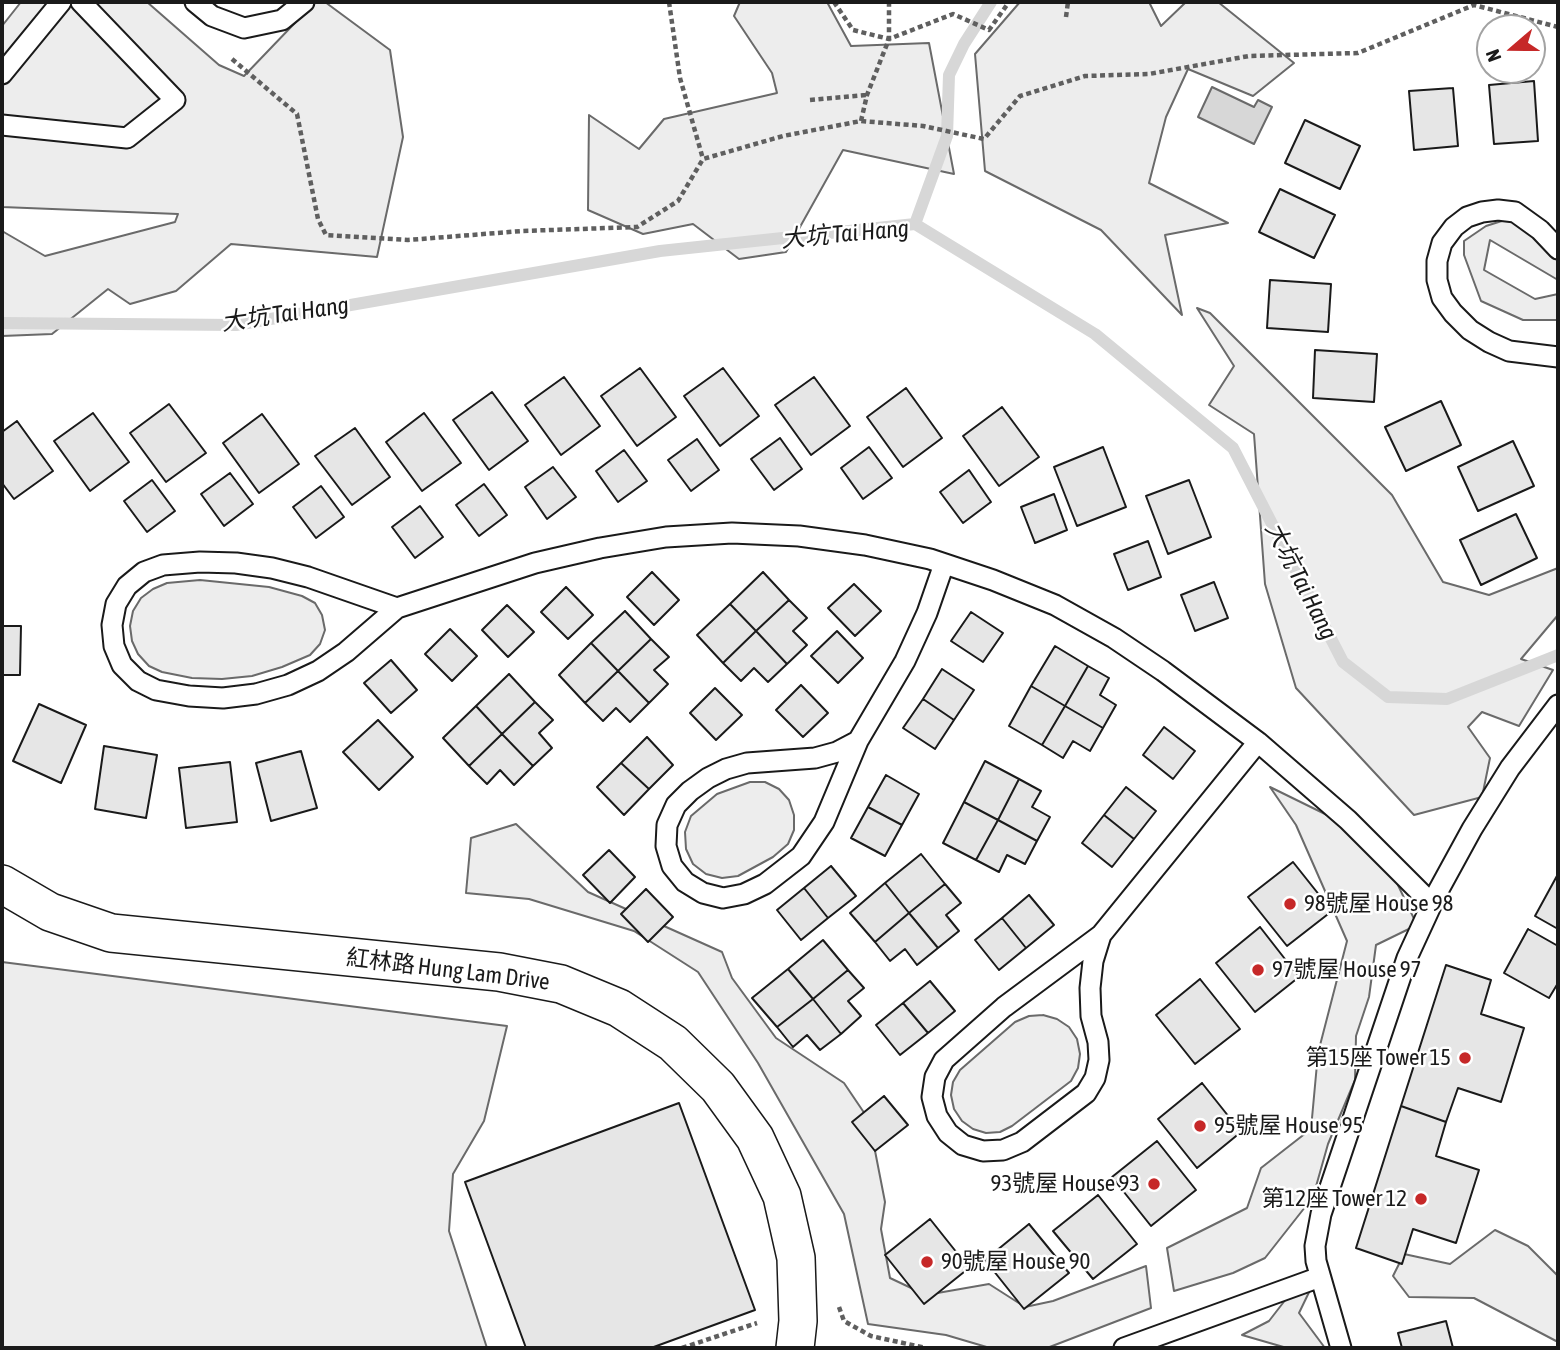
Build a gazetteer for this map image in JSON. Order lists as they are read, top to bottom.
{
  "streets": {
    "street": ["紅林路 Hung Lam Drive"]
  },
  "water": ["大坑 Tai Hang"],
  "places": [
    "98號屋 House 98",
    "97號屋 House 97",
    "第15座 Tower 15",
    "95號屋 House 95",
    "93號屋 House 93",
    "第12座 Tower 12",
    "90號屋 House 90"
  ],
  "north": "left"
}
